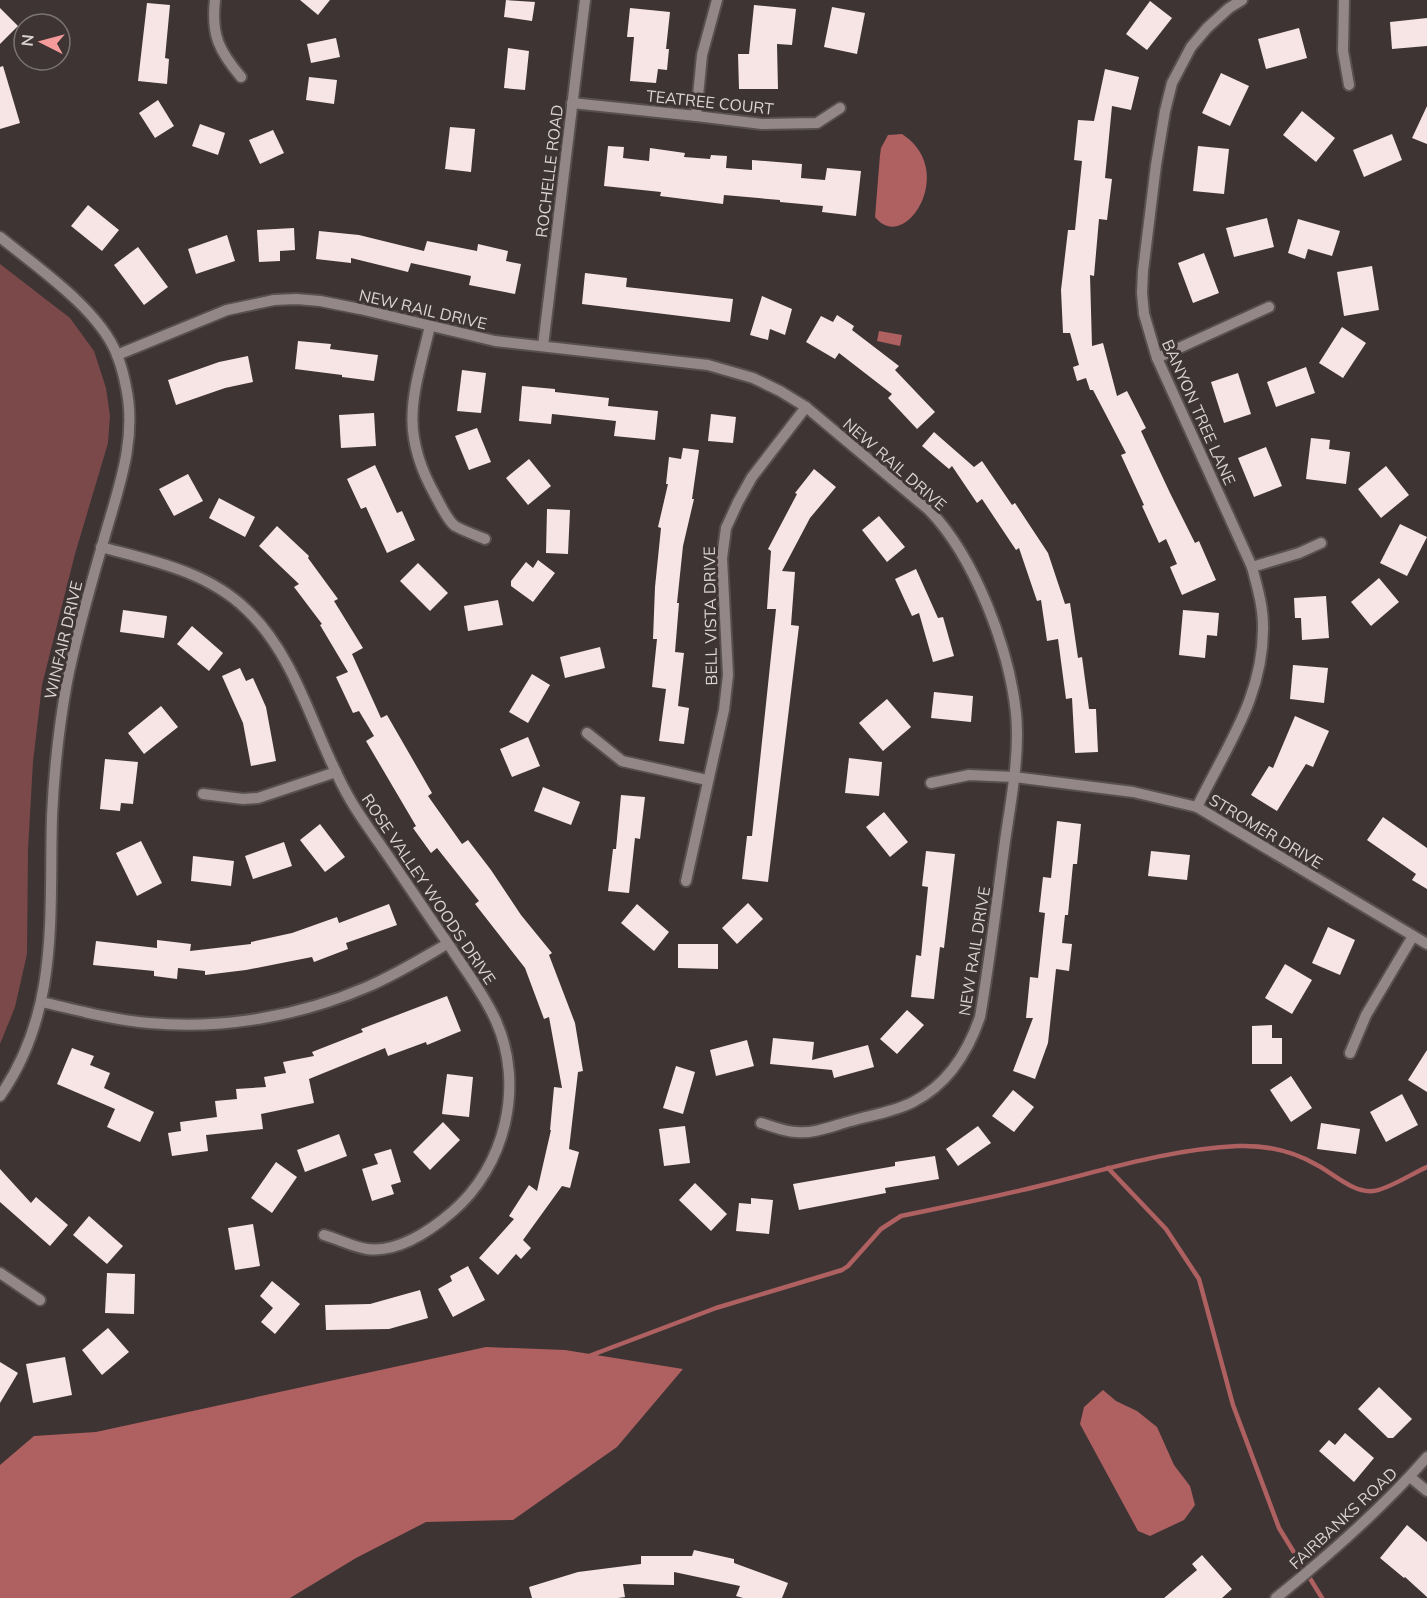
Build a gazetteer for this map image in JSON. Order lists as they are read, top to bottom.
{
  "streets": {
    "street": [
      "TEATREE COURT",
      "ROCHELLE ROAD",
      "NEW RAIL DRIVE",
      "BANYON TREE LANE",
      "BELL VISTA DRIVE",
      "WINFAIR DRIVE",
      "STROMER DRIVE",
      "ROSE VALLEY WOODS DRIVE",
      "FAIRBANKS ROAD"
    ]
  },
  "crossings": [
    ["TEATREE COURT", "ROCHELLE ROAD"],
    ["ROCHELLE ROAD", "NEW RAIL DRIVE"],
    ["NEW RAIL DRIVE", "BELL VISTA DRIVE"],
    ["NEW RAIL DRIVE", "WINFAIR DRIVE"],
    ["NEW RAIL DRIVE", "STROMER DRIVE"],
    ["BANYON TREE LANE", "STROMER DRIVE"],
    ["WINFAIR DRIVE", "ROSE VALLEY WOODS DRIVE"]
  ],
  "north": "left"
}
